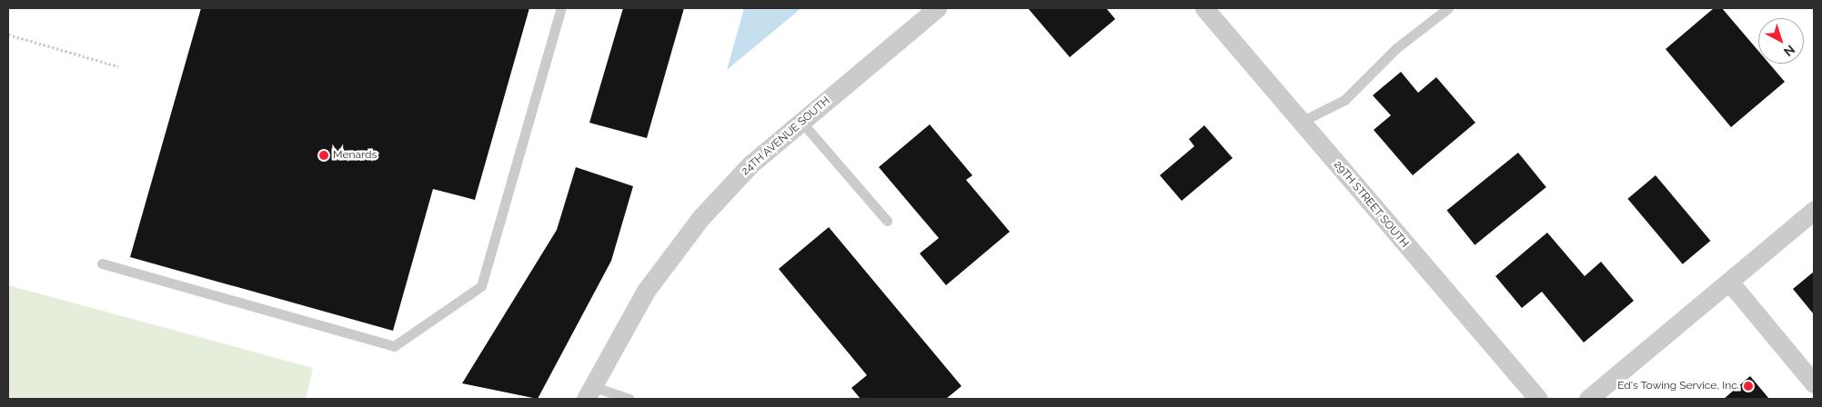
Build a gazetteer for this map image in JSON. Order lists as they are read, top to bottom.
{
  "streets": {
    "street": ["24TH AVENUE SOUTH", "29TH STREET SOUTH"]
  },
  "places": ["Menards", "Ed's Towing Service, Inc."],
  "north": "bottom right"
}
